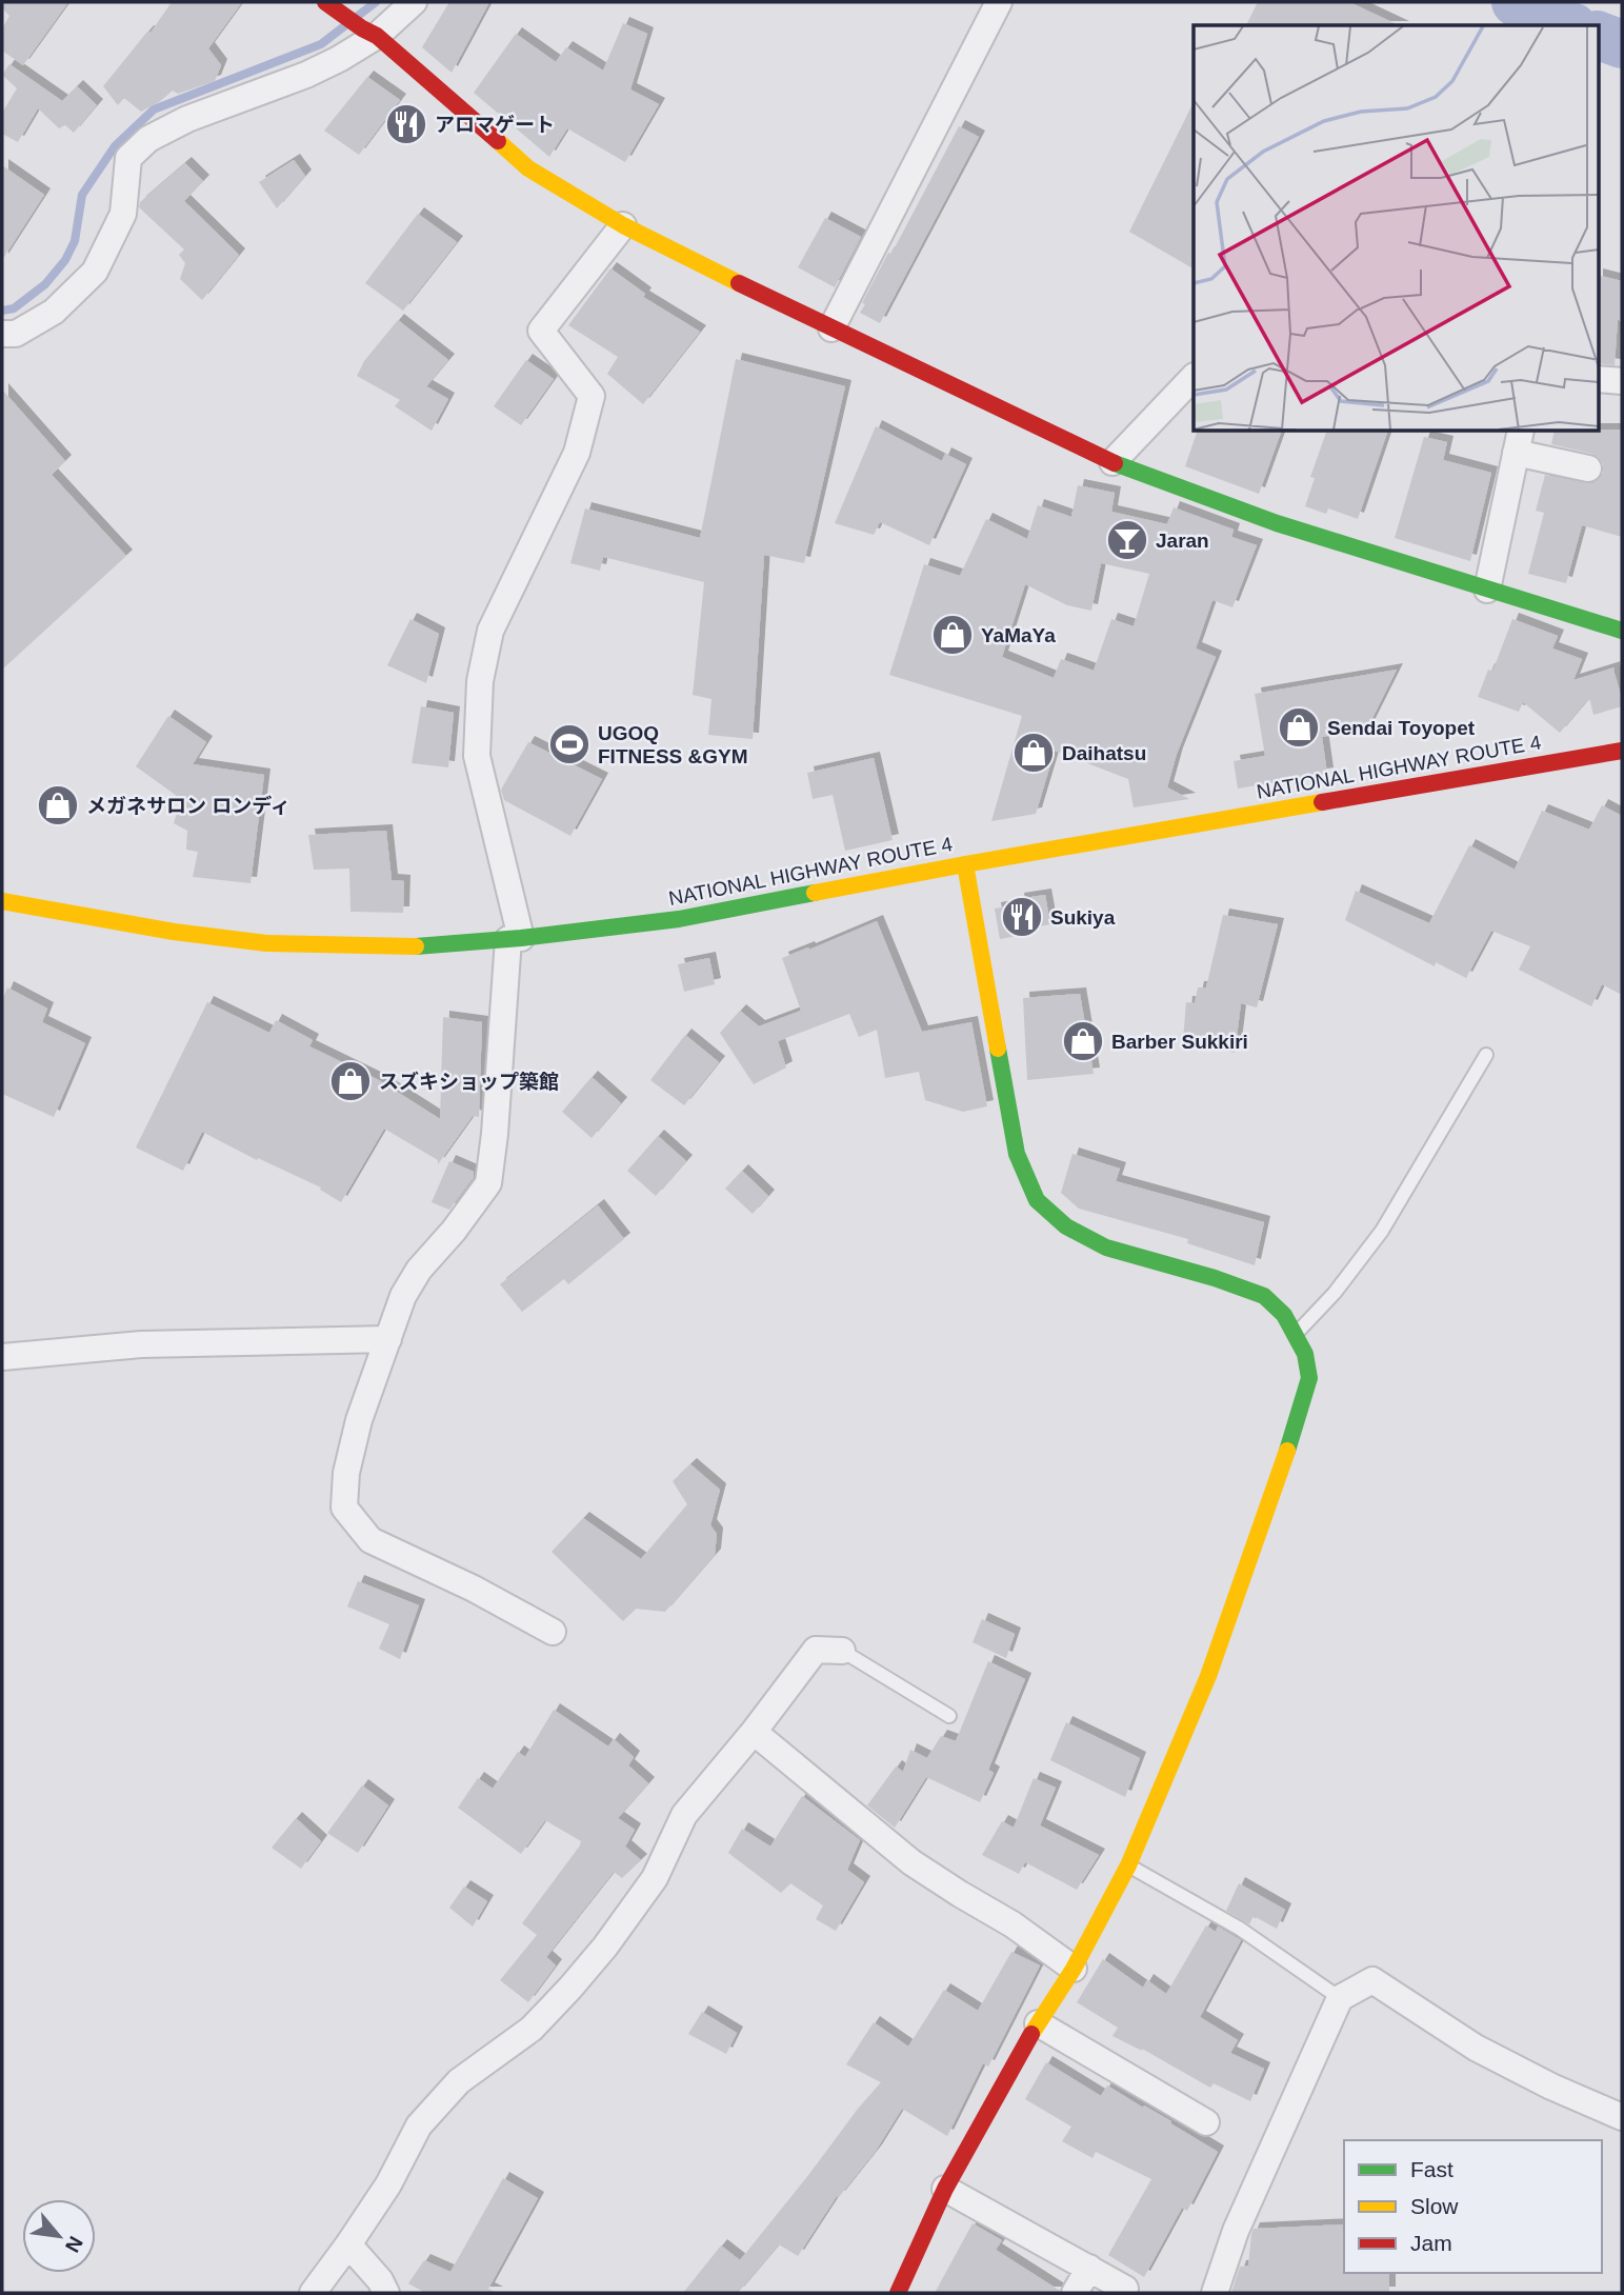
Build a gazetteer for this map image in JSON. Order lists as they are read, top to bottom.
{
  "streets": {
    "main road": ["NATIONAL HIGHWAY ROUTE 4"]
  },
  "places": {
    "restaurant": ["アロマゲート", "Sukiya"],
    "bar": ["Jaran"],
    "shop": [
      "YaMaYa",
      "Sendai Toyopet",
      "Daihatsu",
      "メガネサロン ロンディ",
      "Barber Sukkiri",
      "スズキショップ築館"
    ],
    "sports": ["UGOQ FITNESS &GYM"]
  },
  "legend": ["Fast", "Slow", "Jam"],
  "north": "bottom right"
}
